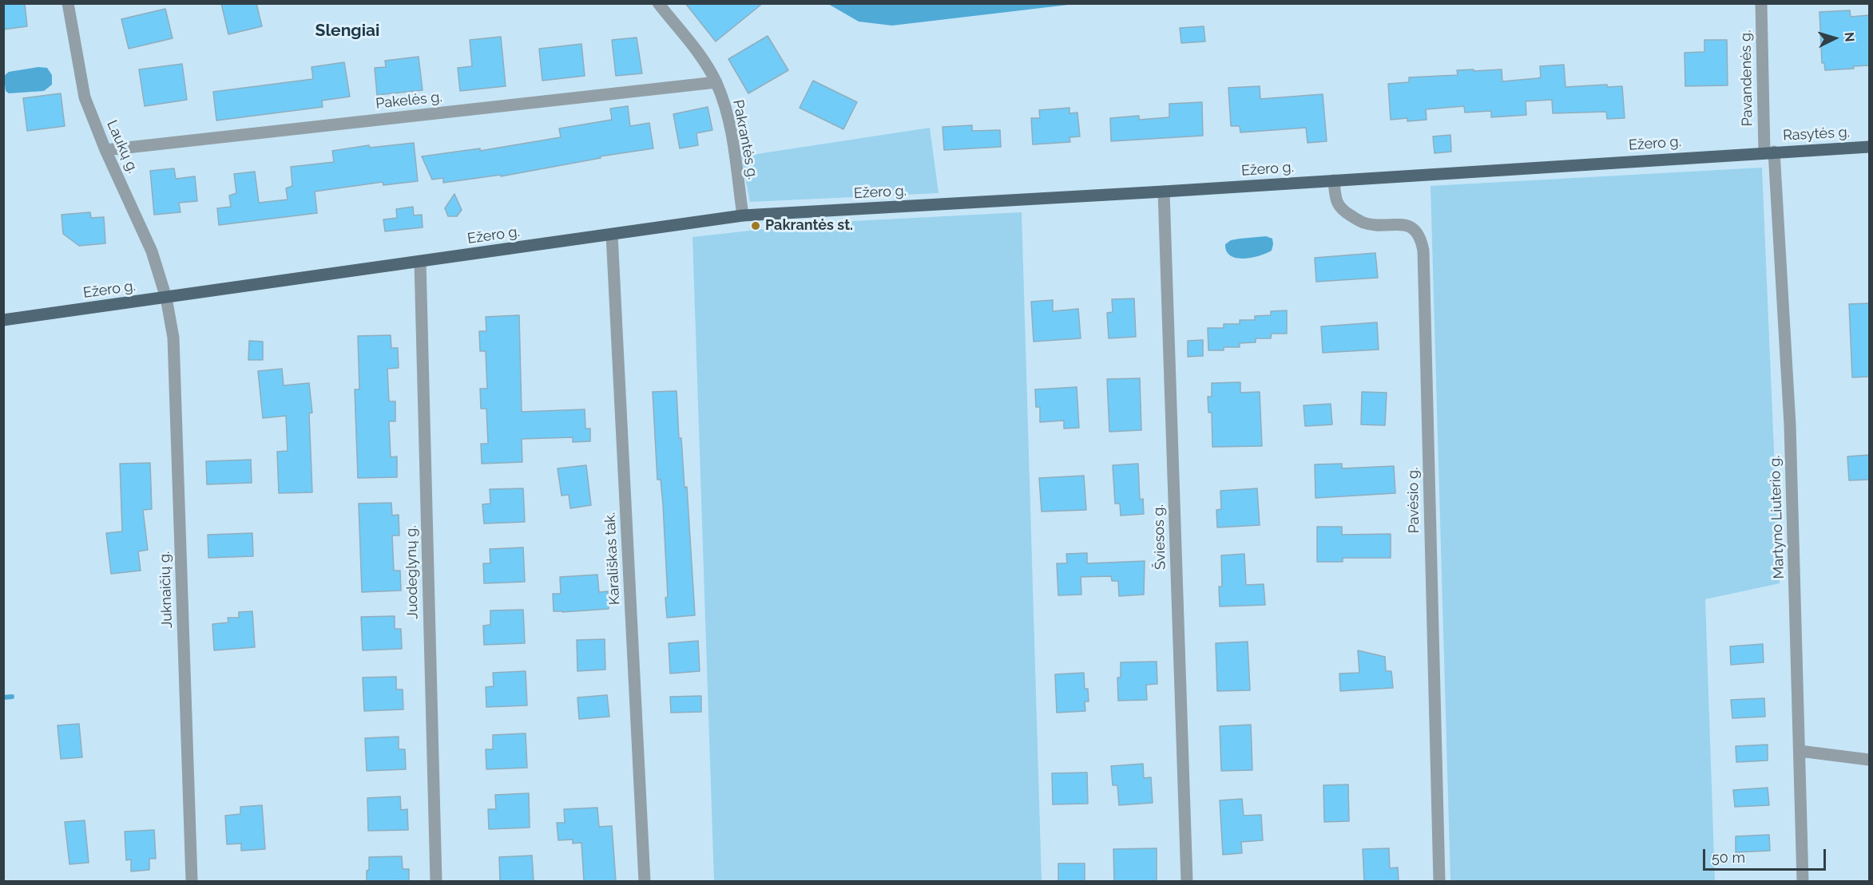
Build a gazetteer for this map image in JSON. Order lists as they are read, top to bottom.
{
  "streets": {
    "main road": ["Rasytės g.", "Ežero g."],
    "street": [
      "Pavandenės g.",
      "Pakelės g.",
      "Pakrantės g.",
      "Laukų g.",
      "Pavėsio g.",
      "Martyno Liuterio g.",
      "Šviesos g.",
      "Karališkas tak.",
      "Juodeglynų g.",
      "Juknaičių g."
    ]
  },
  "crossings": [
    ["Pavandenės g.", "Rasytės g."],
    ["Pavandenės g.", "Ežero g."],
    ["Pavandenės g.", "Martyno Liuterio g."],
    ["Pakelės g.", "Pakrantės g."],
    ["Pakelės g.", "Laukų g."],
    ["Rasytės g.", "Ežero g."],
    ["Rasytės g.", "Martyno Liuterio g."],
    ["Pakrantės g.", "Ežero g."],
    ["Ežero g.", "Laukų g."],
    ["Ežero g.", "Pavėsio g."],
    ["Ežero g.", "Martyno Liuterio g."],
    ["Ežero g.", "Šviesos g."],
    ["Ežero g.", "Karališkas tak."],
    ["Ežero g.", "Juodeglynų g."],
    ["Ežero g.", "Juknaičių g."],
    ["Laukų g.", "Juknaičių g."]
  ],
  "districts": ["Slengiai"],
  "places": ["Pakrantės st."],
  "scale_bar": "50 m",
  "north": "right"
}
